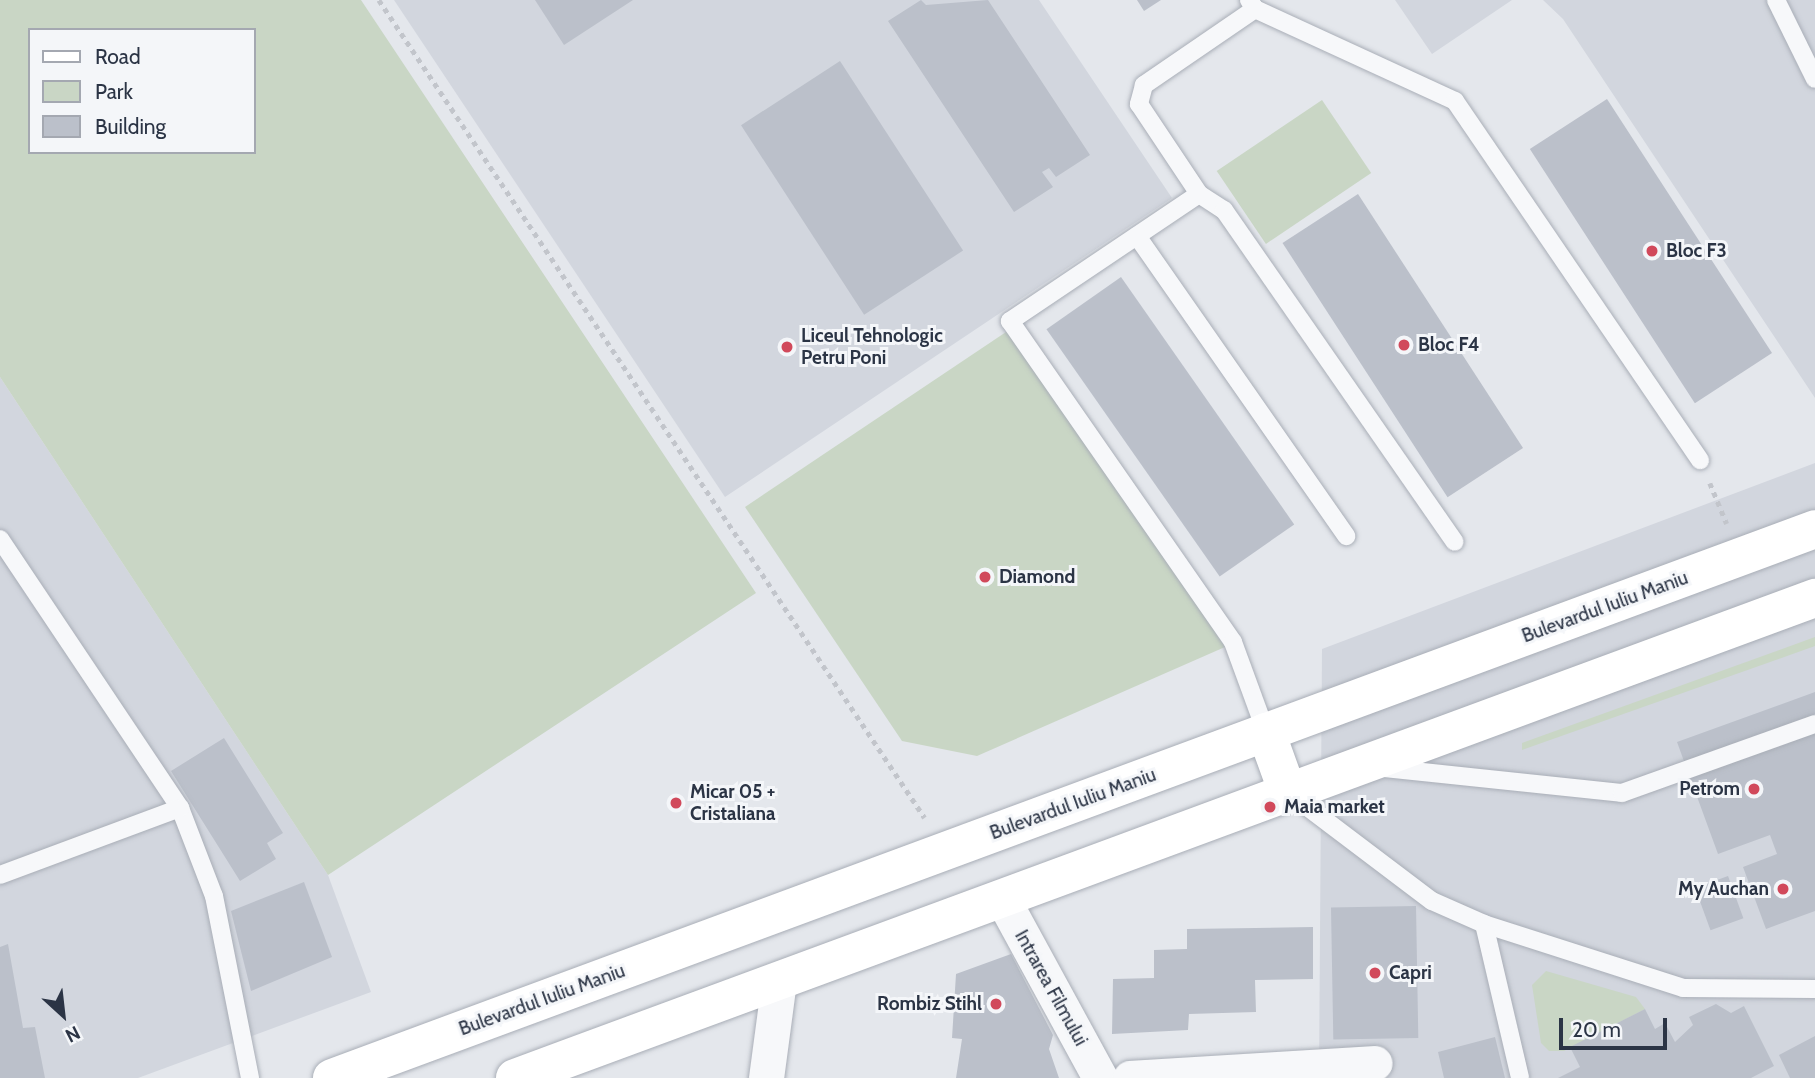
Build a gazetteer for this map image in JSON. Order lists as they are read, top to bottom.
{
  "streets": {
    "main road": ["Bulevardul Iuliu Maniu"],
    "street": ["Intrarea Filmului"]
  },
  "places": [
    "Bloc F3",
    "Bloc F4",
    "Liceul Tehnologic Petru Poni",
    "Diamond",
    "Petrom",
    "Micar 05 + Cristaliana",
    "Maia market",
    "My Auchan",
    "Capri",
    "Rombiz Stihl"
  ],
  "legend": ["Road", "Park", "Building"],
  "scale_bar": "20 m",
  "north": "bottom right"
}
